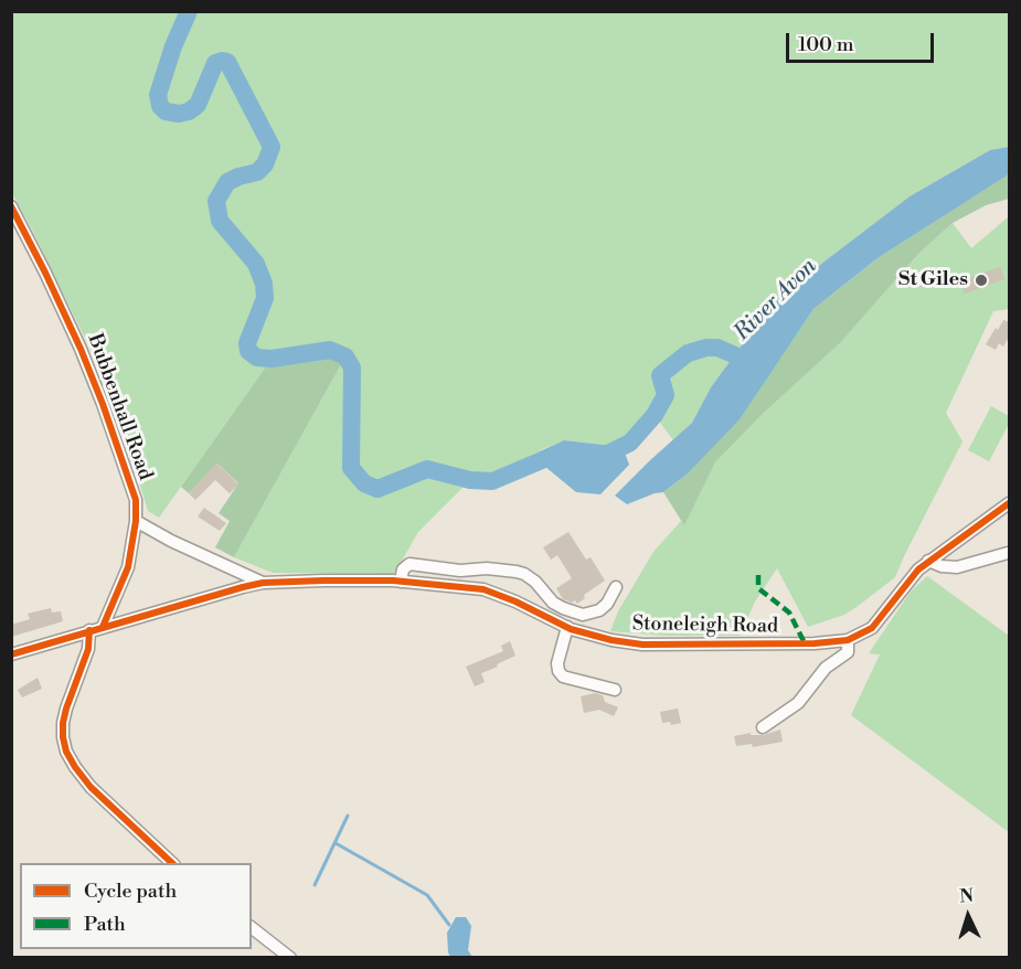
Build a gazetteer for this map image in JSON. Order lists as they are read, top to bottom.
{
  "streets": {
    "street": ["Bubbenhall Road", "Stoneleigh Road"]
  },
  "crossings": [
    ["Bubbenhall Road", "Stoneleigh Road"]
  ],
  "water": ["River Avon"],
  "places": ["St Giles"],
  "legend": ["Cycle path", "Path"],
  "scale_bar": "100 m",
  "north": "top"
}
